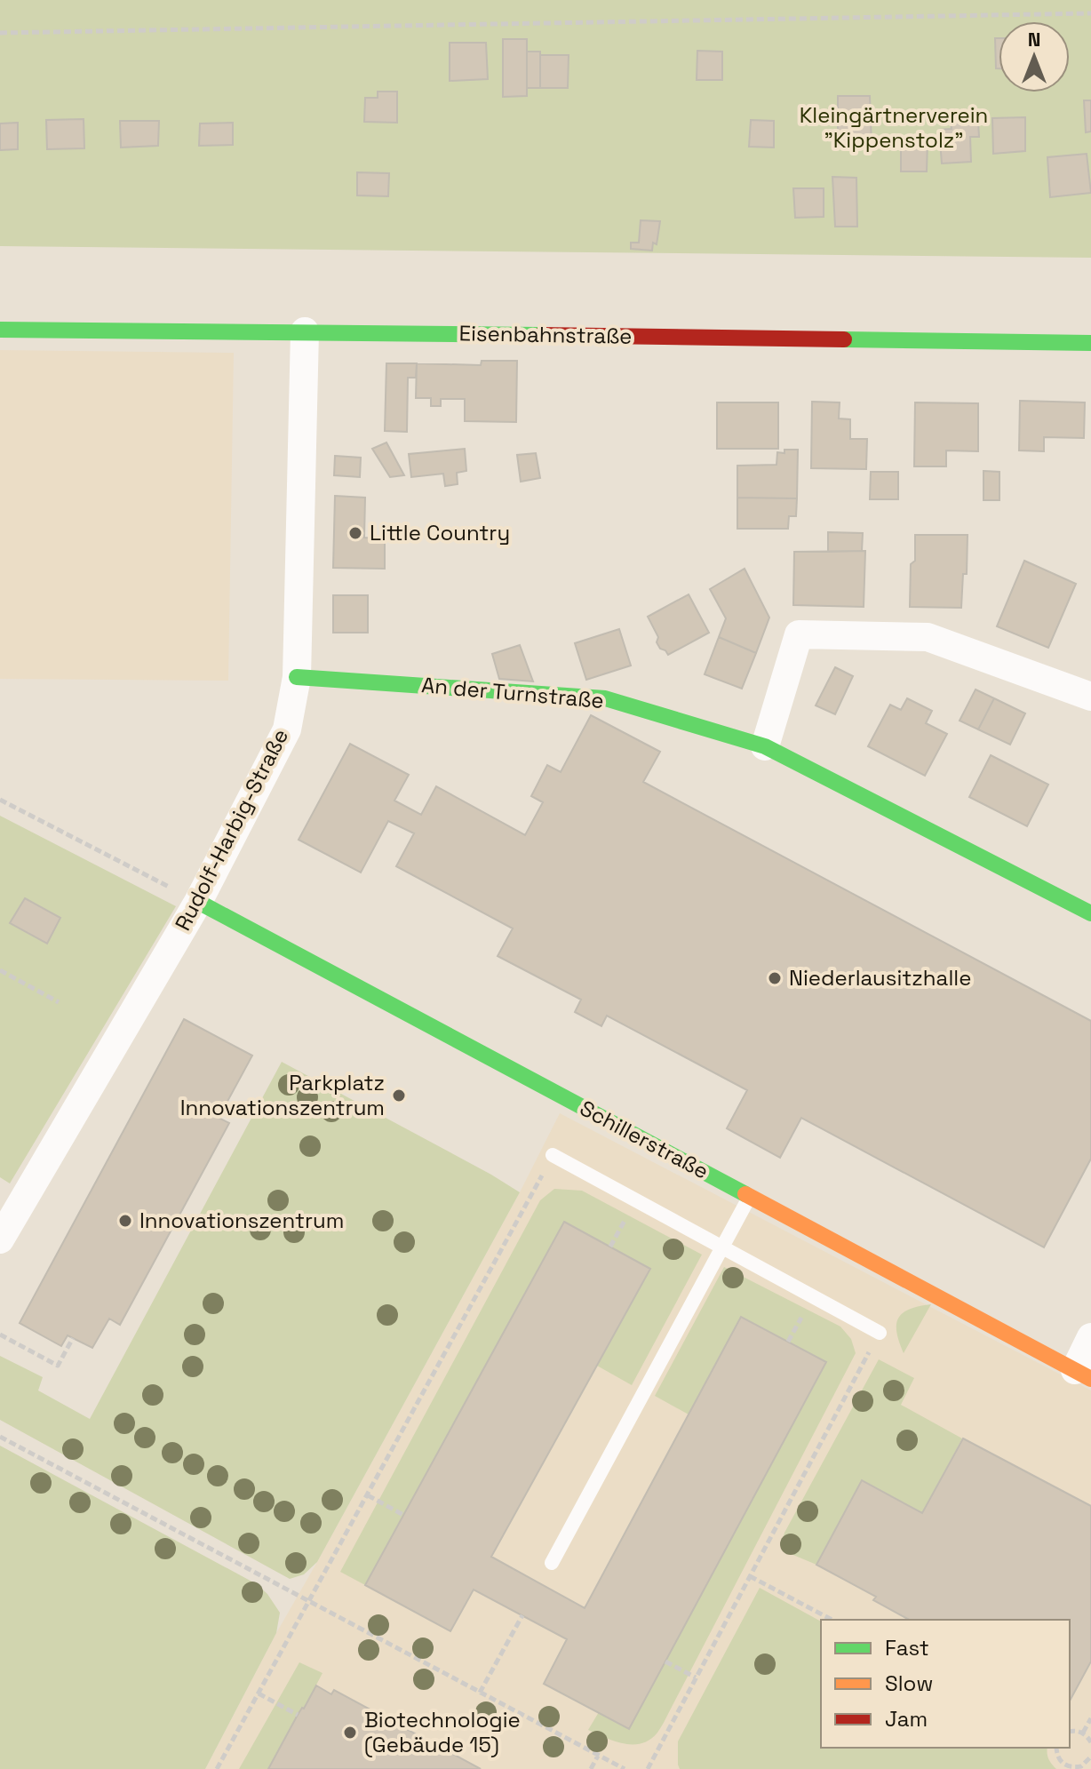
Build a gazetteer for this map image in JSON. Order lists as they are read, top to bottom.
{
  "streets": {
    "street": [
      "Eisenbahnstraße",
      "An der Turnstraße",
      "Rudolf-Harbig-Straße",
      "Schillerstraße"
    ]
  },
  "crossings": [
    ["Eisenbahnstraße", "Rudolf-Harbig-Straße"],
    ["An der Turnstraße", "Rudolf-Harbig-Straße"],
    ["Rudolf-Harbig-Straße", "Schillerstraße"]
  ],
  "parks": ["Kleingärtnerverein \"Kippenstolz\""],
  "places": [
    "Little Country",
    "Niederlausitzhalle",
    "Parkplatz Innovationszentrum",
    "Innovationszentrum",
    "Biotechnologie (Gebäude 15)"
  ],
  "legend": ["Fast", "Slow", "Jam"],
  "north": "top"
}
